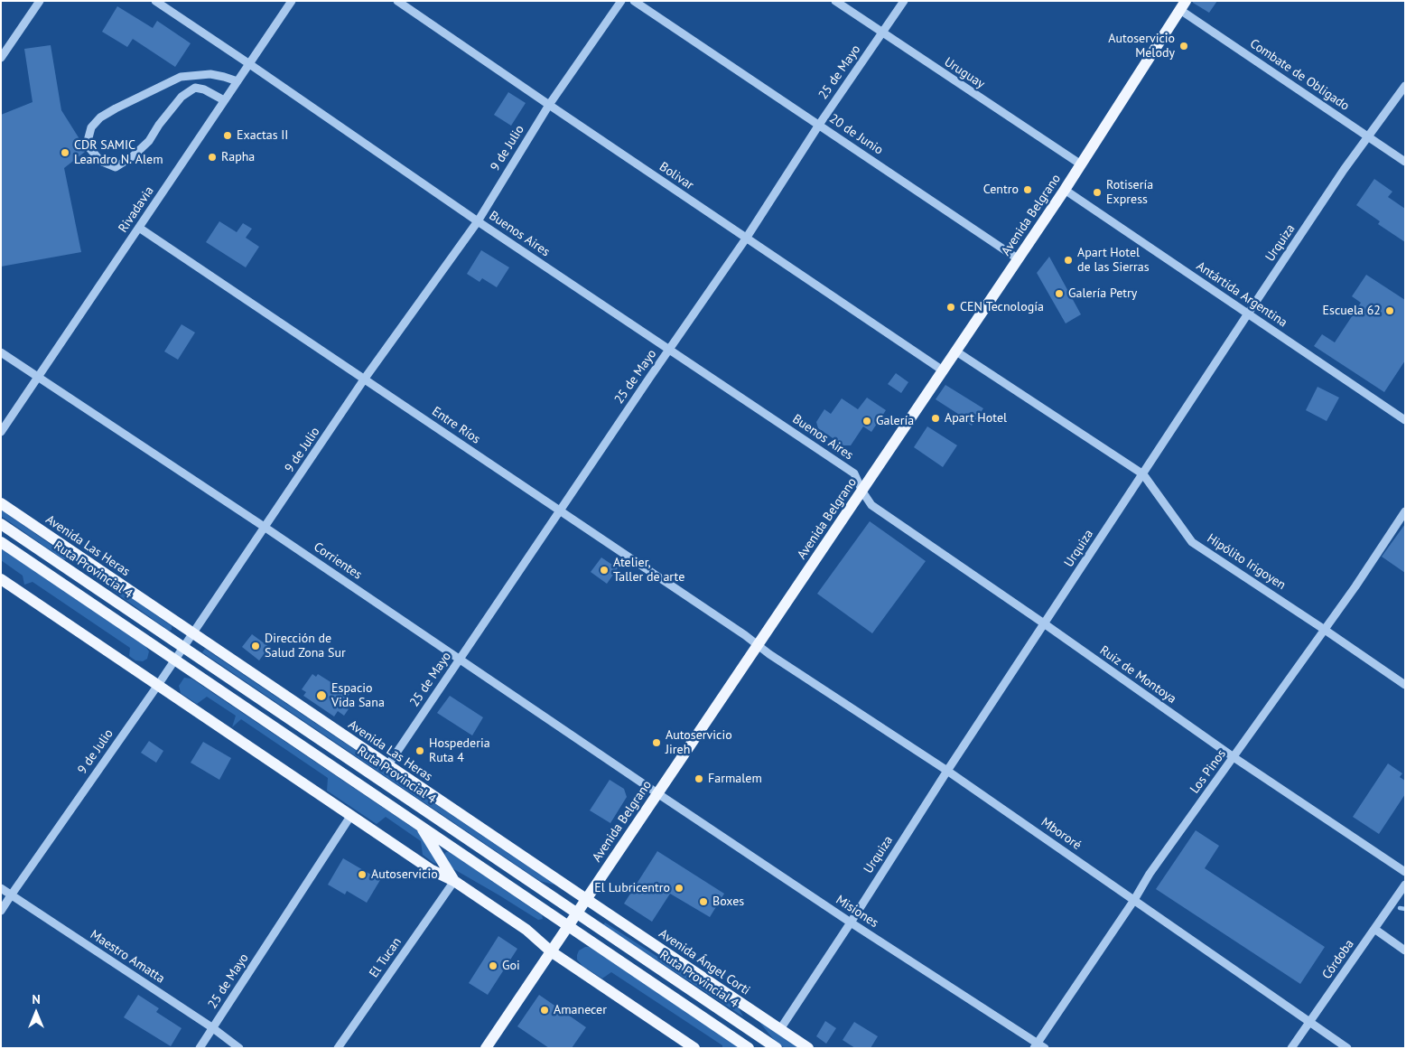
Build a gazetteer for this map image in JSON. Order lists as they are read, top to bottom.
{
  "streets": {
    "main road": [
      "Avenida Belgrano",
      "Avenida Las Heras",
      "Ruta Provincial 4",
      "Avenida Ángel Corti"
    ],
    "street": [
      "25 de Mayo",
      "Uruguay",
      "Combate de Obligado",
      "20 de Junio",
      "9 de Julio",
      "Bolivar",
      "Rivadavia",
      "Buenos Aires",
      "Urquiza",
      "Antártida Argentina",
      "Entre Ríos",
      "Corrientes",
      "Hipólito Irigoyen",
      "Ruiz de Montoya",
      "Los Pinos",
      "Mbororé",
      "Misiones",
      "Maestro Amatta",
      "El Tucan",
      "Córdoba"
    ]
  },
  "crossings": [
    ["25 de Mayo", "Uruguay"],
    ["25 de Mayo", "20 de Junio"],
    ["25 de Mayo", "Bolivar"],
    ["25 de Mayo", "Buenos Aires"],
    ["25 de Mayo", "Entre Ríos"],
    ["25 de Mayo", "Avenida Las Heras"],
    ["25 de Mayo", "Corrientes"],
    ["25 de Mayo", "Maestro Amatta"],
    ["Uruguay", "Avenida Belgrano"],
    ["Combate de Obligado", "Avenida Belgrano"],
    ["Combate de Obligado", "Urquiza"],
    ["20 de Junio", "Avenida Belgrano"],
    ["9 de Julio", "Bolivar"],
    ["9 de Julio", "Buenos Aires"],
    ["9 de Julio", "Entre Ríos"],
    ["9 de Julio", "Avenida Las Heras"],
    ["9 de Julio", "Corrientes"],
    ["9 de Julio", "Ruta Provincial 4"],
    ["9 de Julio", "Maestro Amatta"],
    ["Bolivar", "Avenida Belgrano"],
    ["Rivadavia", "Buenos Aires"],
    ["Rivadavia", "Entre Ríos"],
    ["Rivadavia", "Corrientes"],
    ["Avenida Belgrano", "Buenos Aires"],
    ["Avenida Belgrano", "Antártida Argentina"],
    ["Avenida Belgrano", "Entre Ríos"],
    ["Avenida Belgrano", "Avenida Las Heras"],
    ["Avenida Belgrano", "Corrientes"],
    ["Avenida Belgrano", "Hipólito Irigoyen"],
    ["Avenida Belgrano", "Ruta Provincial 4"],
    ["Avenida Belgrano", "Ruiz de Montoya"],
    ["Avenida Belgrano", "Mbororé"],
    ["Avenida Belgrano", "Misiones"],
    ["Avenida Belgrano", "Avenida Ángel Corti"],
    ["Buenos Aires", "Ruiz de Montoya"],
    ["Urquiza", "Antártida Argentina"],
    ["Urquiza", "Hipólito Irigoyen"],
    ["Urquiza", "Ruiz de Montoya"],
    ["Urquiza", "Mbororé"],
    ["Urquiza", "Misiones"],
    ["Urquiza", "Avenida Ángel Corti"],
    ["Entre Ríos", "Mbororé"],
    ["Avenida Las Heras", "Avenida Ángel Corti"],
    ["Corrientes", "Misiones"],
    ["Hipólito Irigoyen", "Los Pinos"],
    ["Ruiz de Montoya", "Los Pinos"],
    ["Los Pinos", "Mbororé"],
    ["Los Pinos", "Misiones"],
    ["Mbororé", "Córdoba"]
  ],
  "places": [
    "Autoservicio Melody",
    "Exactas II",
    "CDR SAMIC Leandro N. Alem",
    "Rapha",
    "Centro",
    "Rotisería Express",
    "Apart Hotel de las Sierras",
    "Galería Petry",
    "CEN Tecnología",
    "Escuela 62",
    "Apart Hotel",
    "Galería",
    "Atelier, Taller de arte",
    "Dirección de Salud Zona Sur",
    "Espacio Vida Sana",
    "Autoservicio Jireh",
    "Hospederia Ruta 4",
    "Farmalem",
    "Autoservicio",
    "El Lubricentro",
    "Boxes",
    "Goi",
    "Amanecer"
  ],
  "north": "top"
}
